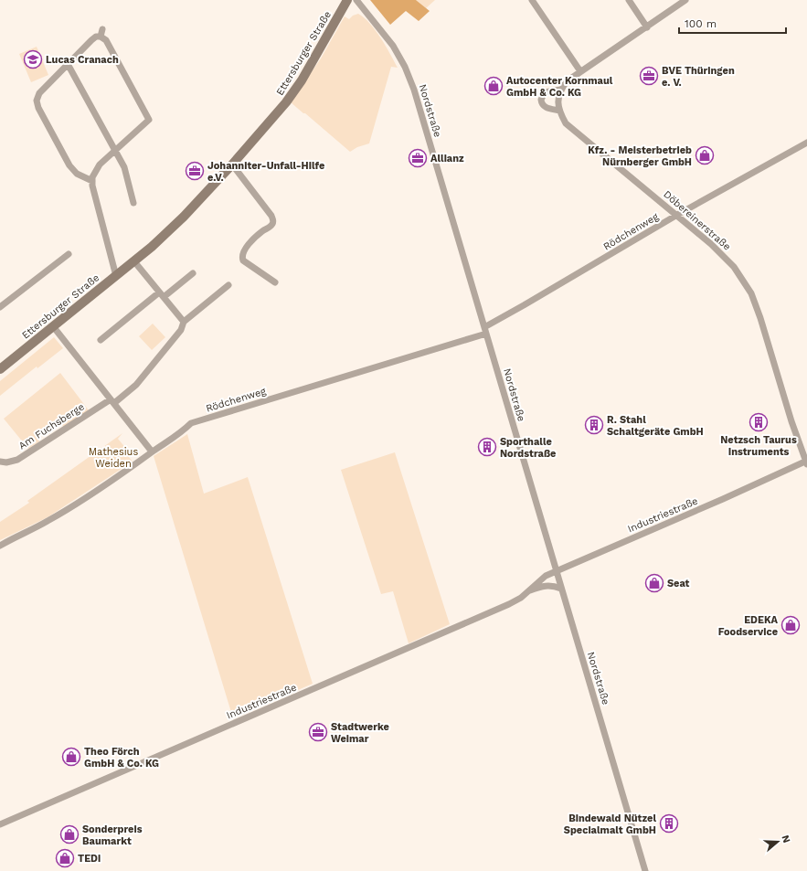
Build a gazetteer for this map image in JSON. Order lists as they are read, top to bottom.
{
  "streets": {
    "street": [
      "Ettersburger Straße",
      "Nordstraße",
      "Döbereinerstraße",
      "Rödchenweg",
      "Am Fuchsberge",
      "Industriestraße"
    ]
  },
  "crossings": [
    ["Nordstraße", "Rödchenweg"],
    ["Nordstraße", "Industriestraße"],
    ["Döbereinerstraße", "Rödchenweg"],
    ["Döbereinerstraße", "Industriestraße"]
  ],
  "parks": ["Mathesius Weiden"],
  "places": {
    "school or university": ["Lucas Cranach"],
    "office": [
      "BVE Thüringen e. V.",
      "Allianz",
      "Johanniter-Unfall-Hilfe e.V.",
      "Stadtwerke Weimar"
    ],
    "shop": [
      "Autocenter Kornmaul GmbH & Co. KG",
      "Kfz. - Meisterbetrieb Nürnberger GmbH",
      "Seat",
      "EDEKA Foodservice",
      "Theo Förch GmbH & Co. KG",
      "Sonderpreis Baumarkt",
      "TEDi"
    ],
    "building": [
      "Netzsch Taurus Instruments",
      "R. Stahl Schaltgeräte GmbH",
      "Sporthalle Nordstraße",
      "Bindewald Nützel Specialmalt GmbH"
    ]
  },
  "scale_bar": "100 m",
  "north": "right"
}
